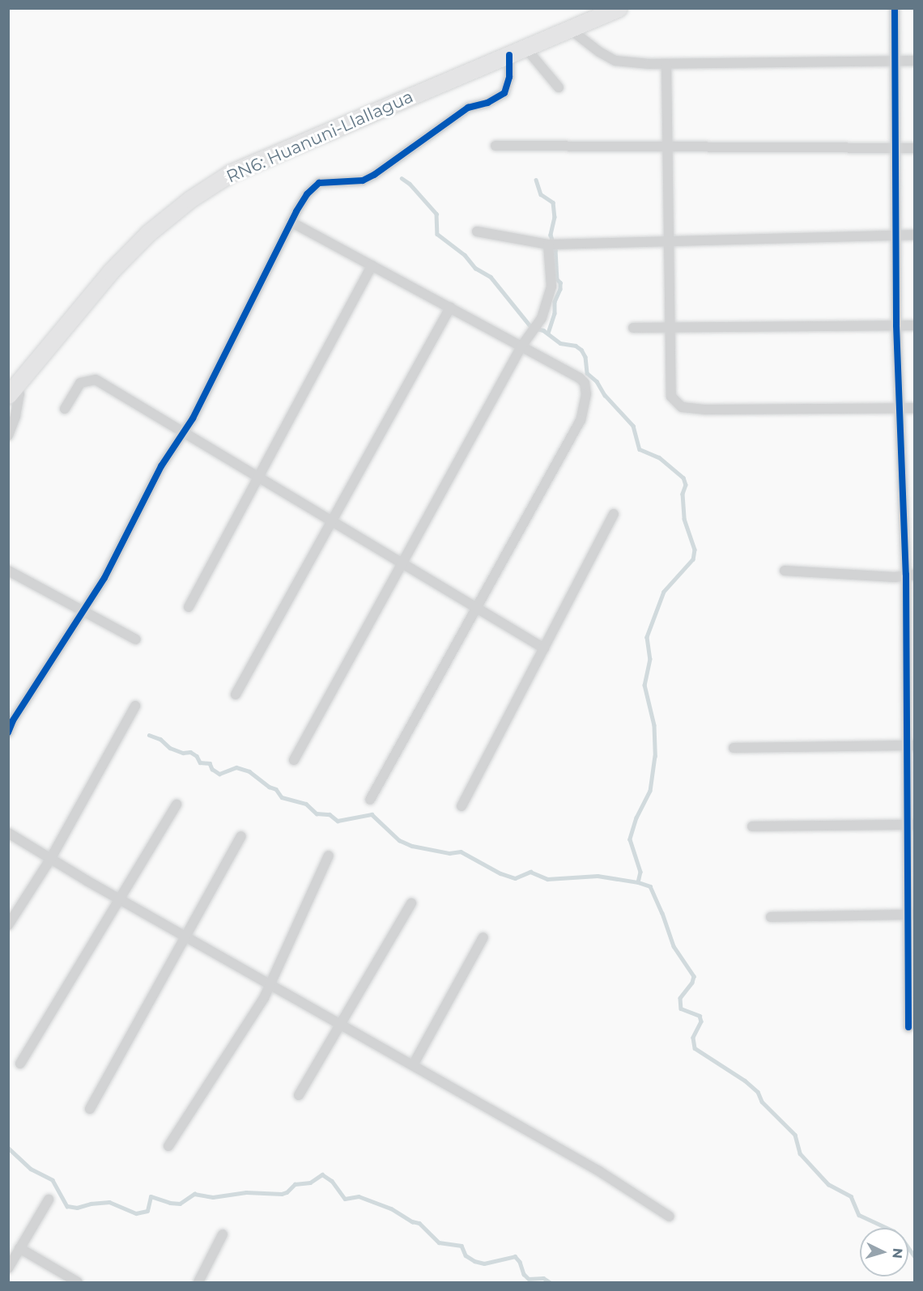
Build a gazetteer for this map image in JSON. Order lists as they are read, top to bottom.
{
  "streets": {
    "highway": ["RN6: Huanuni-Llallagua"]
  },
  "north": "right"
}
